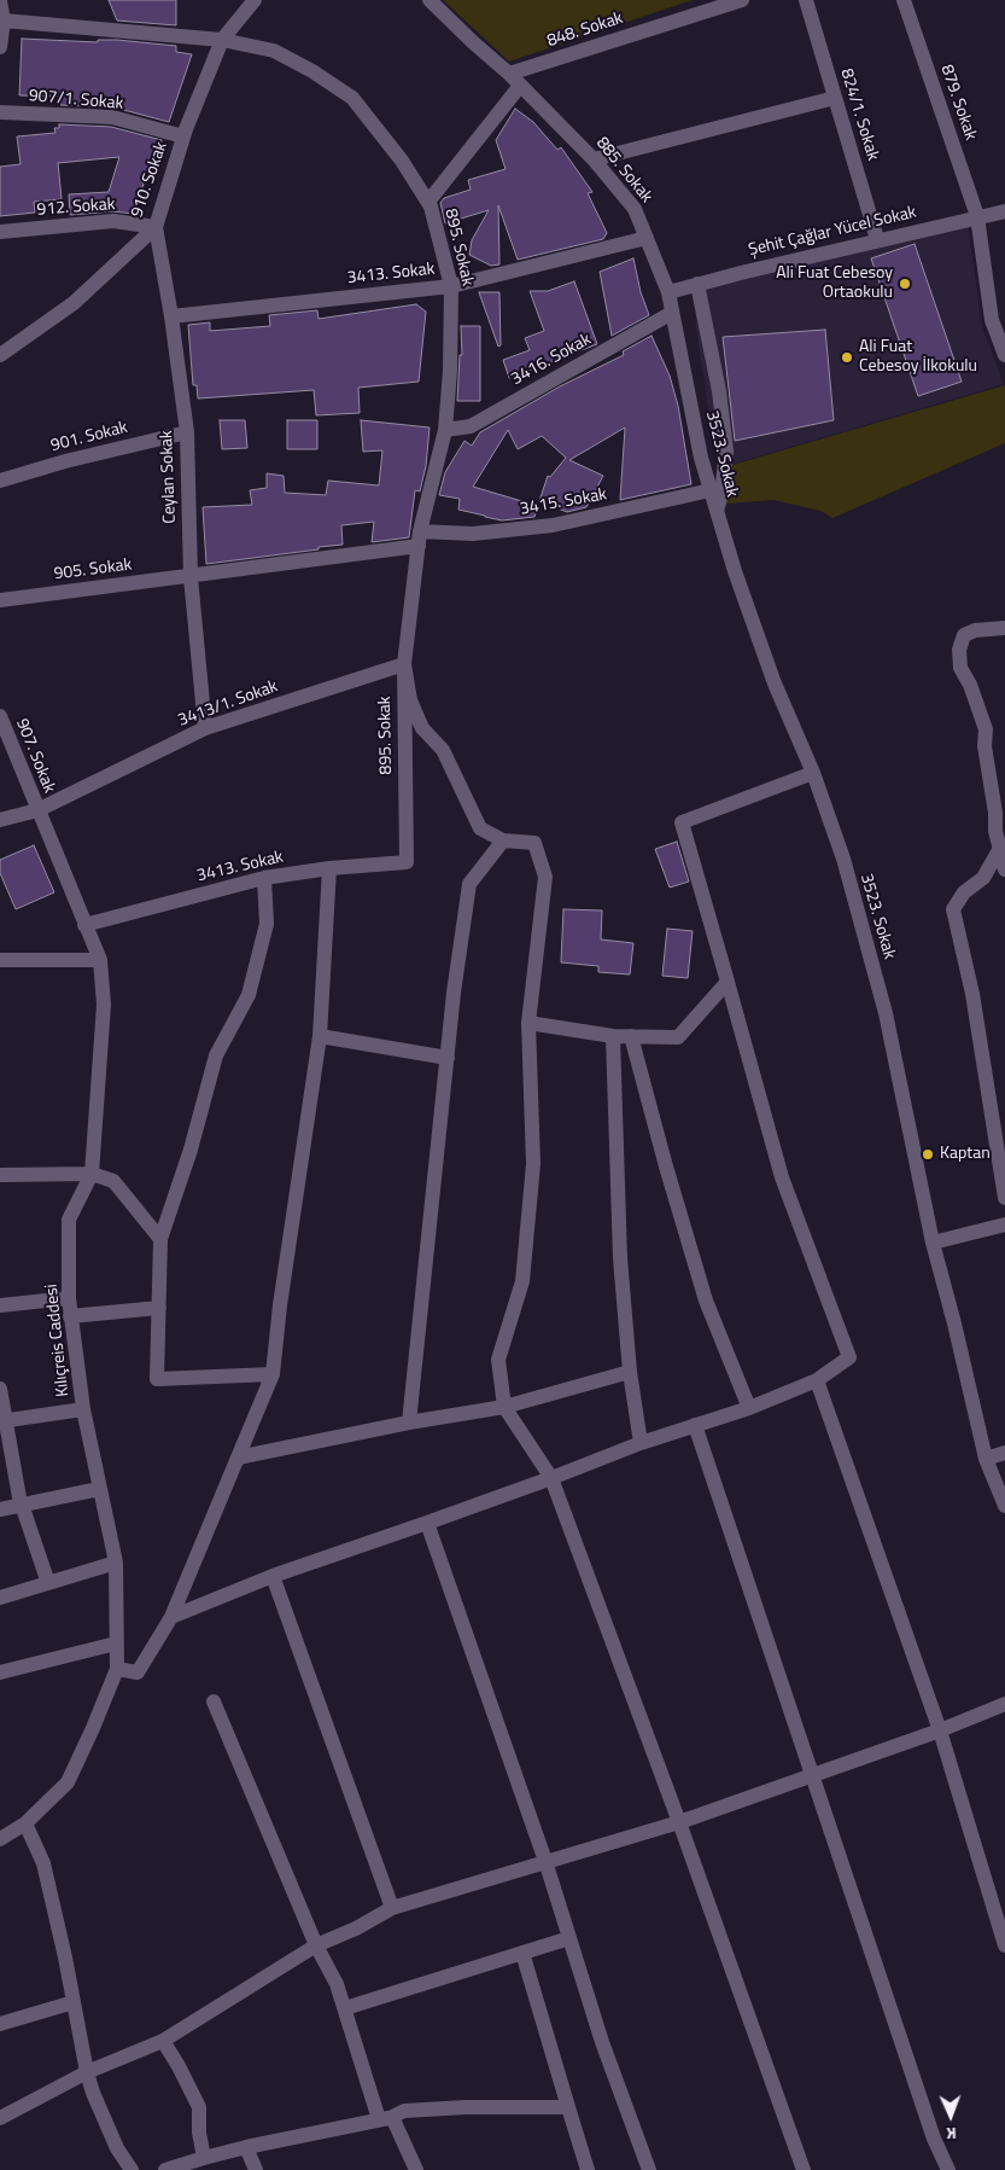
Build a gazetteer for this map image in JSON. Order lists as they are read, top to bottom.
{
  "streets": {
    "street": [
      "848. Sokak",
      "907/1. Sokak",
      "879. Sokak",
      "824/1. Sokak",
      "885. Sokak",
      "910. Sokak",
      "912. Sokak",
      "Şehit Çağlar Yücel Sokak",
      "895. Sokak",
      "3413. Sokak",
      "3416. Sokak",
      "901. Sokak",
      "3523. Sokak",
      "Ceylan Sokak",
      "3415. Sokak",
      "905. Sokak",
      "3413/1. Sokak",
      "907. Sokak",
      "Kılıçreis Caddesi"
    ]
  },
  "crossings": [
    ["848. Sokak", "885. Sokak"],
    ["907/1. Sokak", "910. Sokak"],
    ["879. Sokak", "Şehit Çağlar Yücel Sokak"],
    ["824/1. Sokak", "Şehit Çağlar Yücel Sokak"],
    ["885. Sokak", "Şehit Çağlar Yücel Sokak"],
    ["885. Sokak", "3413. Sokak"],
    ["885. Sokak", "3416. Sokak"],
    ["885. Sokak", "3523. Sokak"],
    ["910. Sokak", "912. Sokak"],
    ["910. Sokak", "895. Sokak"],
    ["910. Sokak", "Ceylan Sokak"],
    ["912. Sokak", "Ceylan Sokak"],
    ["895. Sokak", "3413. Sokak"],
    ["895. Sokak", "3416. Sokak"],
    ["895. Sokak", "3415. Sokak"],
    ["895. Sokak", "3413/1. Sokak"],
    ["3413. Sokak", "Ceylan Sokak"],
    ["3413. Sokak", "Kılıçreis Caddesi"],
    ["901. Sokak", "Ceylan Sokak"],
    ["3523. Sokak", "3415. Sokak"],
    ["Ceylan Sokak", "3415. Sokak"],
    ["Ceylan Sokak", "905. Sokak"],
    ["Ceylan Sokak", "3413/1. Sokak"],
    ["3415. Sokak", "905. Sokak"],
    ["3413/1. Sokak", "907. Sokak"],
    ["3413/1. Sokak", "Kılıçreis Caddesi"],
    ["907. Sokak", "Kılıçreis Caddesi"]
  ],
  "places": ["Ali Fuat Cebesoy Ortaokulu", "Ali Fuat Cebesoy İlkokulu", "Kaptan"],
  "north": "bottom"
}
